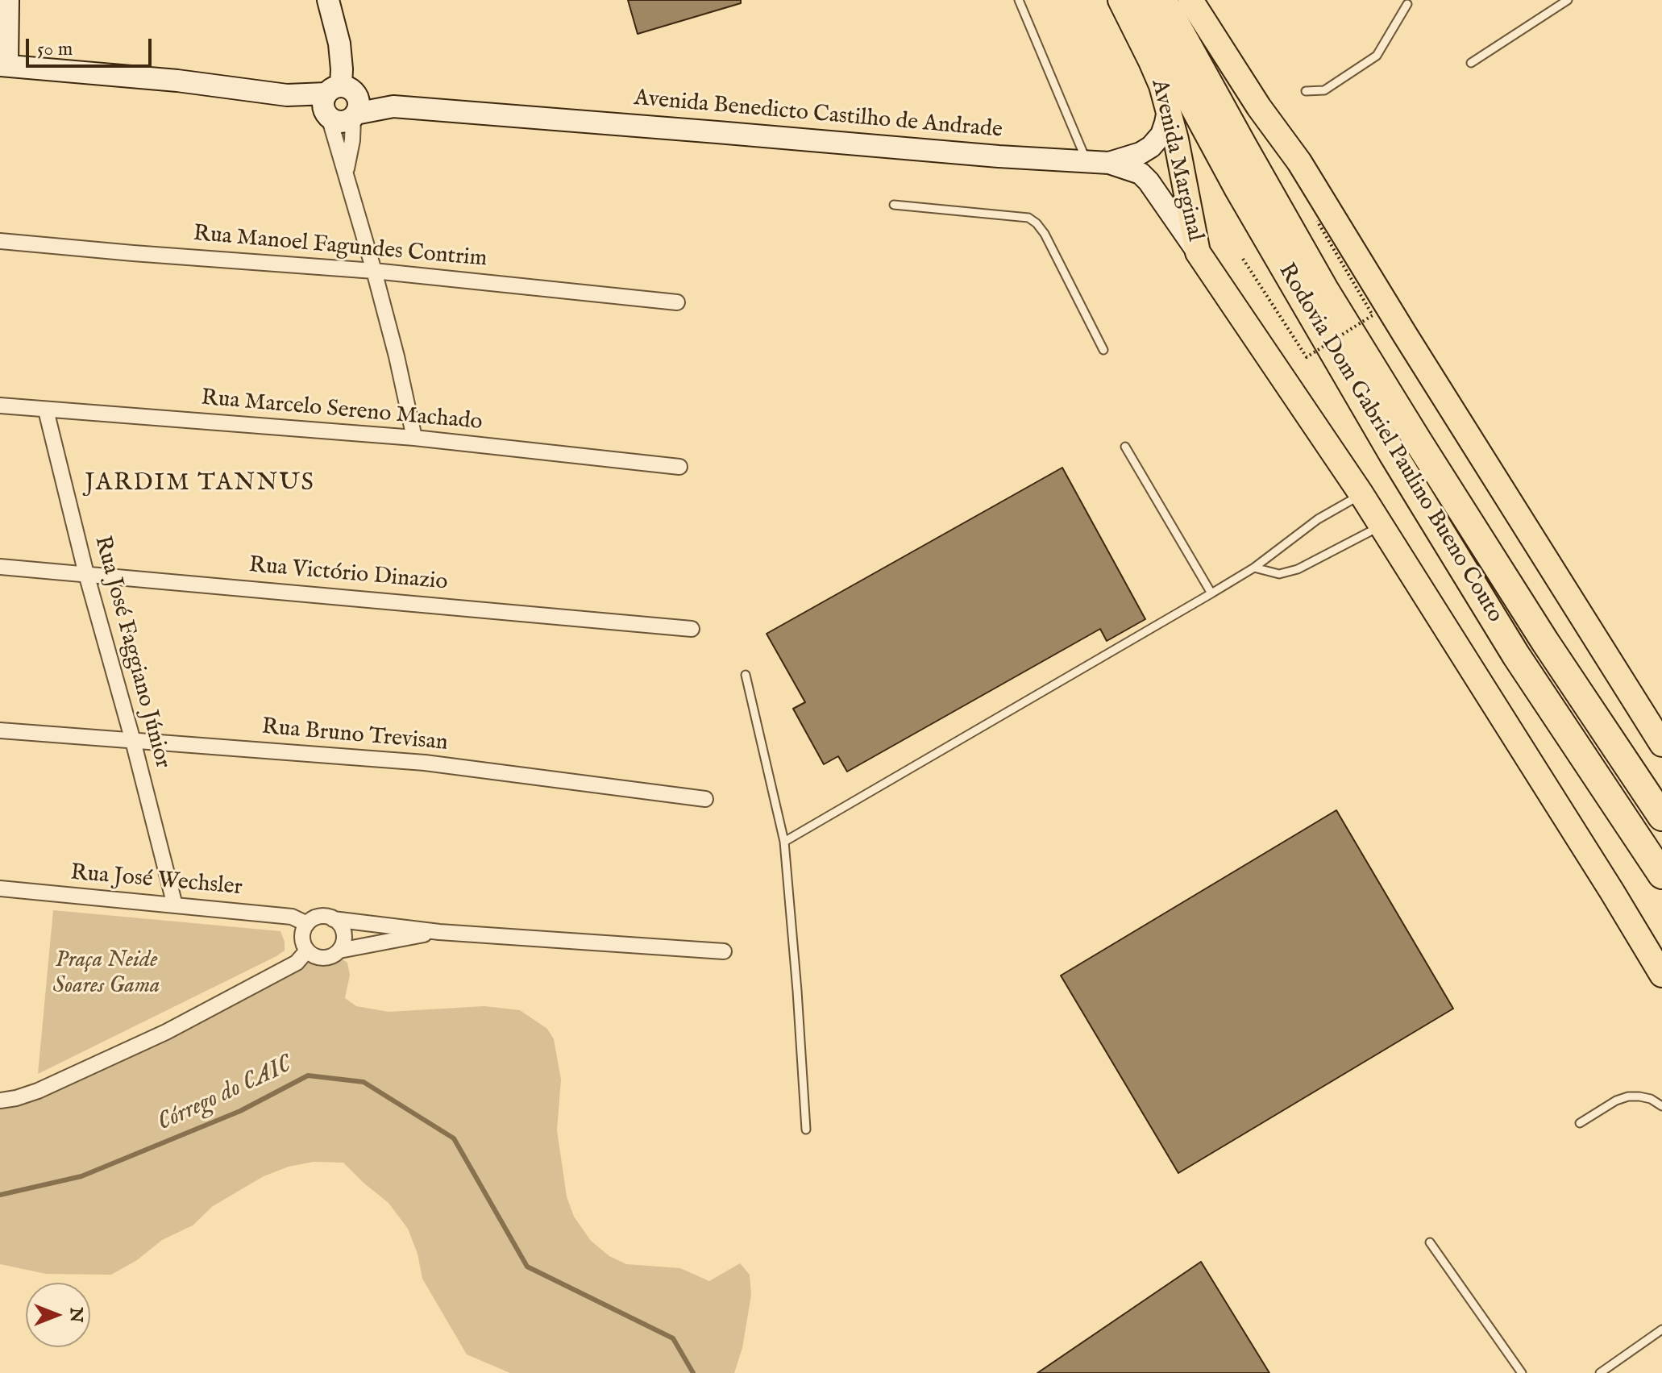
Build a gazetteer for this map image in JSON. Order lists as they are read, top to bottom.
{
  "streets": {
    "highway": ["Rodovia Dom Gabriel Paulino Bueno Couto"],
    "main road": ["Avenida Benedicto Castilho de Andrade", "Avenida Marginal"],
    "street": [
      "Rua Manoel Fagundes Contrim",
      "Rua Marcelo Sereno Machado",
      "Rua Victório Dinazio",
      "Rua José Faggiano Júnior",
      "Rua Bruno Trevisan",
      "Rua José Wechsler"
    ]
  },
  "crossings": [
    ["Avenida Benedicto Castilho de Andrade", "Avenida Marginal"],
    ["Rua Marcelo Sereno Machado", "Rua José Faggiano Júnior"],
    ["Rua Victório Dinazio", "Rua José Faggiano Júnior"],
    ["Rua José Faggiano Júnior", "Rua Bruno Trevisan"],
    ["Rua José Faggiano Júnior", "Rua José Wechsler"]
  ],
  "districts": ["JARDIM TANNUS"],
  "water": ["Córrego do CAIC"],
  "parks": ["Praça Neide Soares Gama"],
  "scale_bar": "50 m",
  "north": "right"
}
